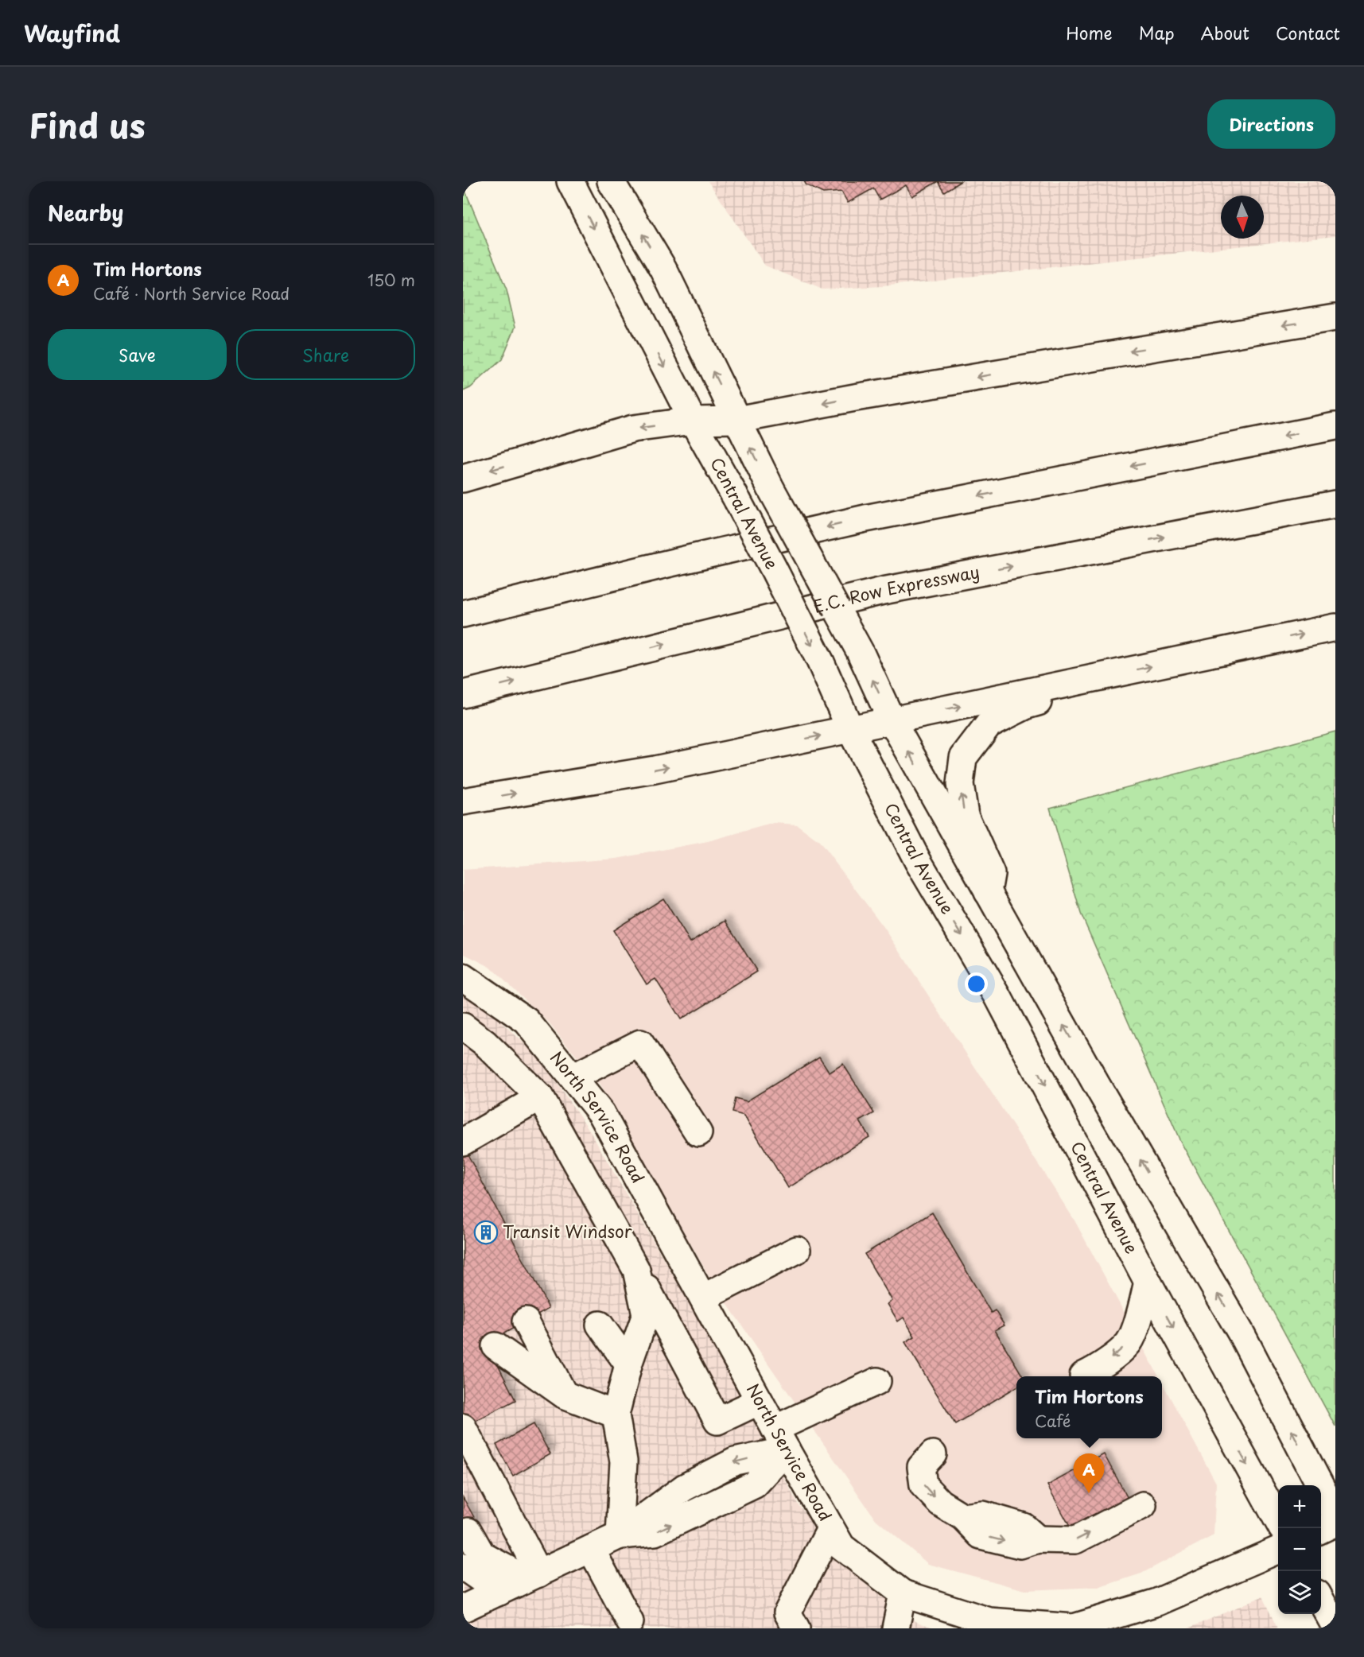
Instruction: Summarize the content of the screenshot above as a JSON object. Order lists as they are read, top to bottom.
{
  "streets": {
    "main road": ["Central Avenue", "E.C. Row Expressway", "North Service Road"]
  },
  "places": {
    "building": ["Transit Windsor"]
  },
  "north": "bottom",
  "page": {
    "header": "Wayfind",
    "nav": [
      "Home",
      "Map",
      "About",
      "Contact"
    ],
    "title": "Find us",
    "buttons": [
      "Directions",
      ["Save", "Share"]
    ],
    "heading": "Nearby",
    "list": [
      {
        "mark": "A",
        "name": "Tim Hortons",
        "note": "Café · North Service Road",
        "value": "150 m"
      }
    ],
    "popup": ["Tim Hortons", "Café"],
    "pins": "A",
    "map_buttons": ["+", "−"]
  }
}
